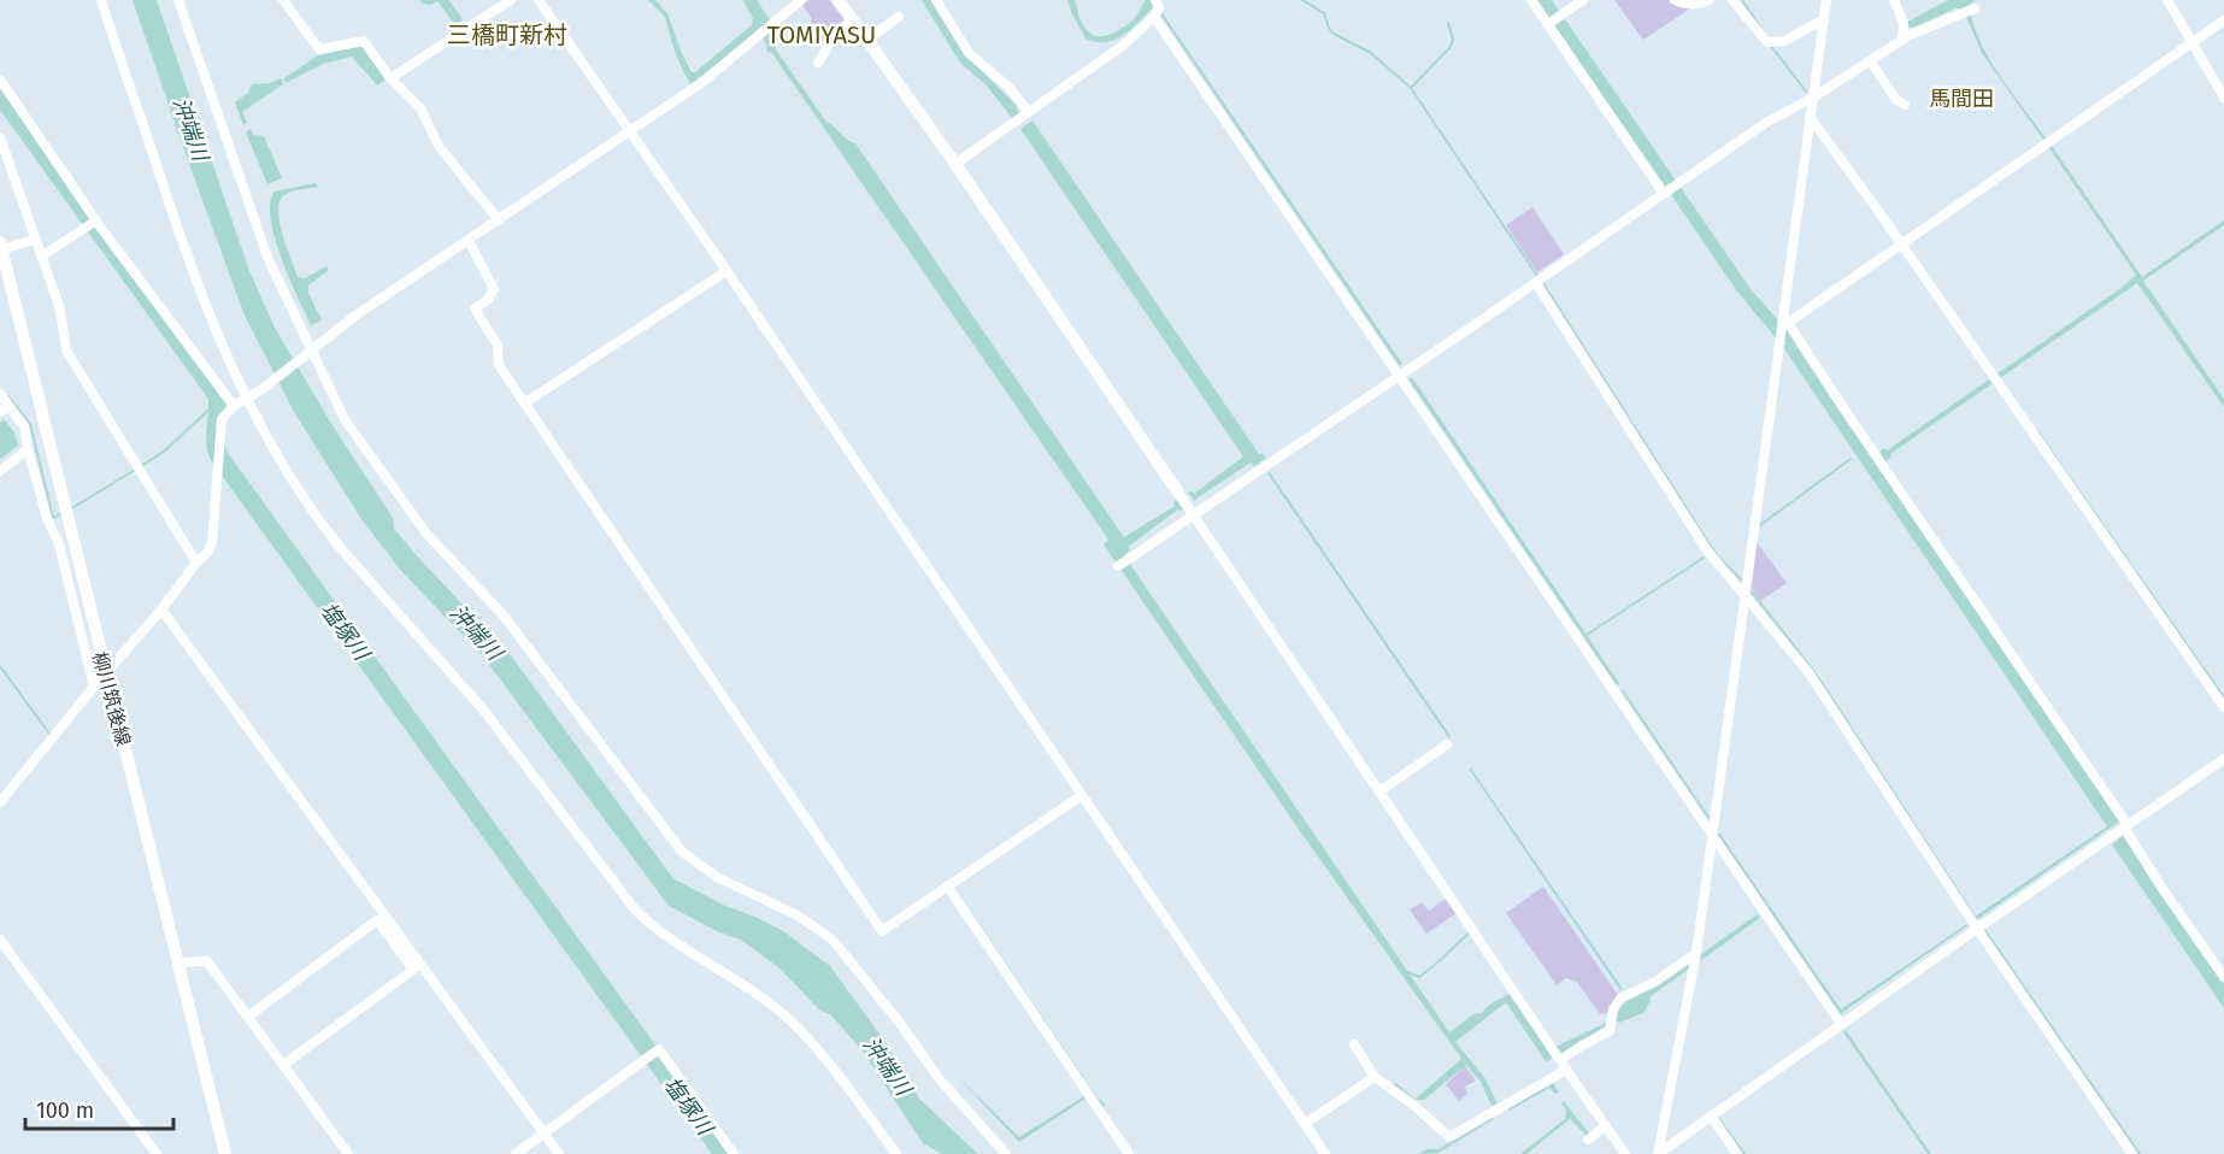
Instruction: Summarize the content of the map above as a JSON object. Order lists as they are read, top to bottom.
{
  "streets": {
    "main road": ["柳川筑後線"]
  },
  "districts": ["三橋町新村", "TOMIYASU", "馬間田"],
  "water": ["沖端川", "塩塚川"],
  "scale_bar": "100 m"
}
